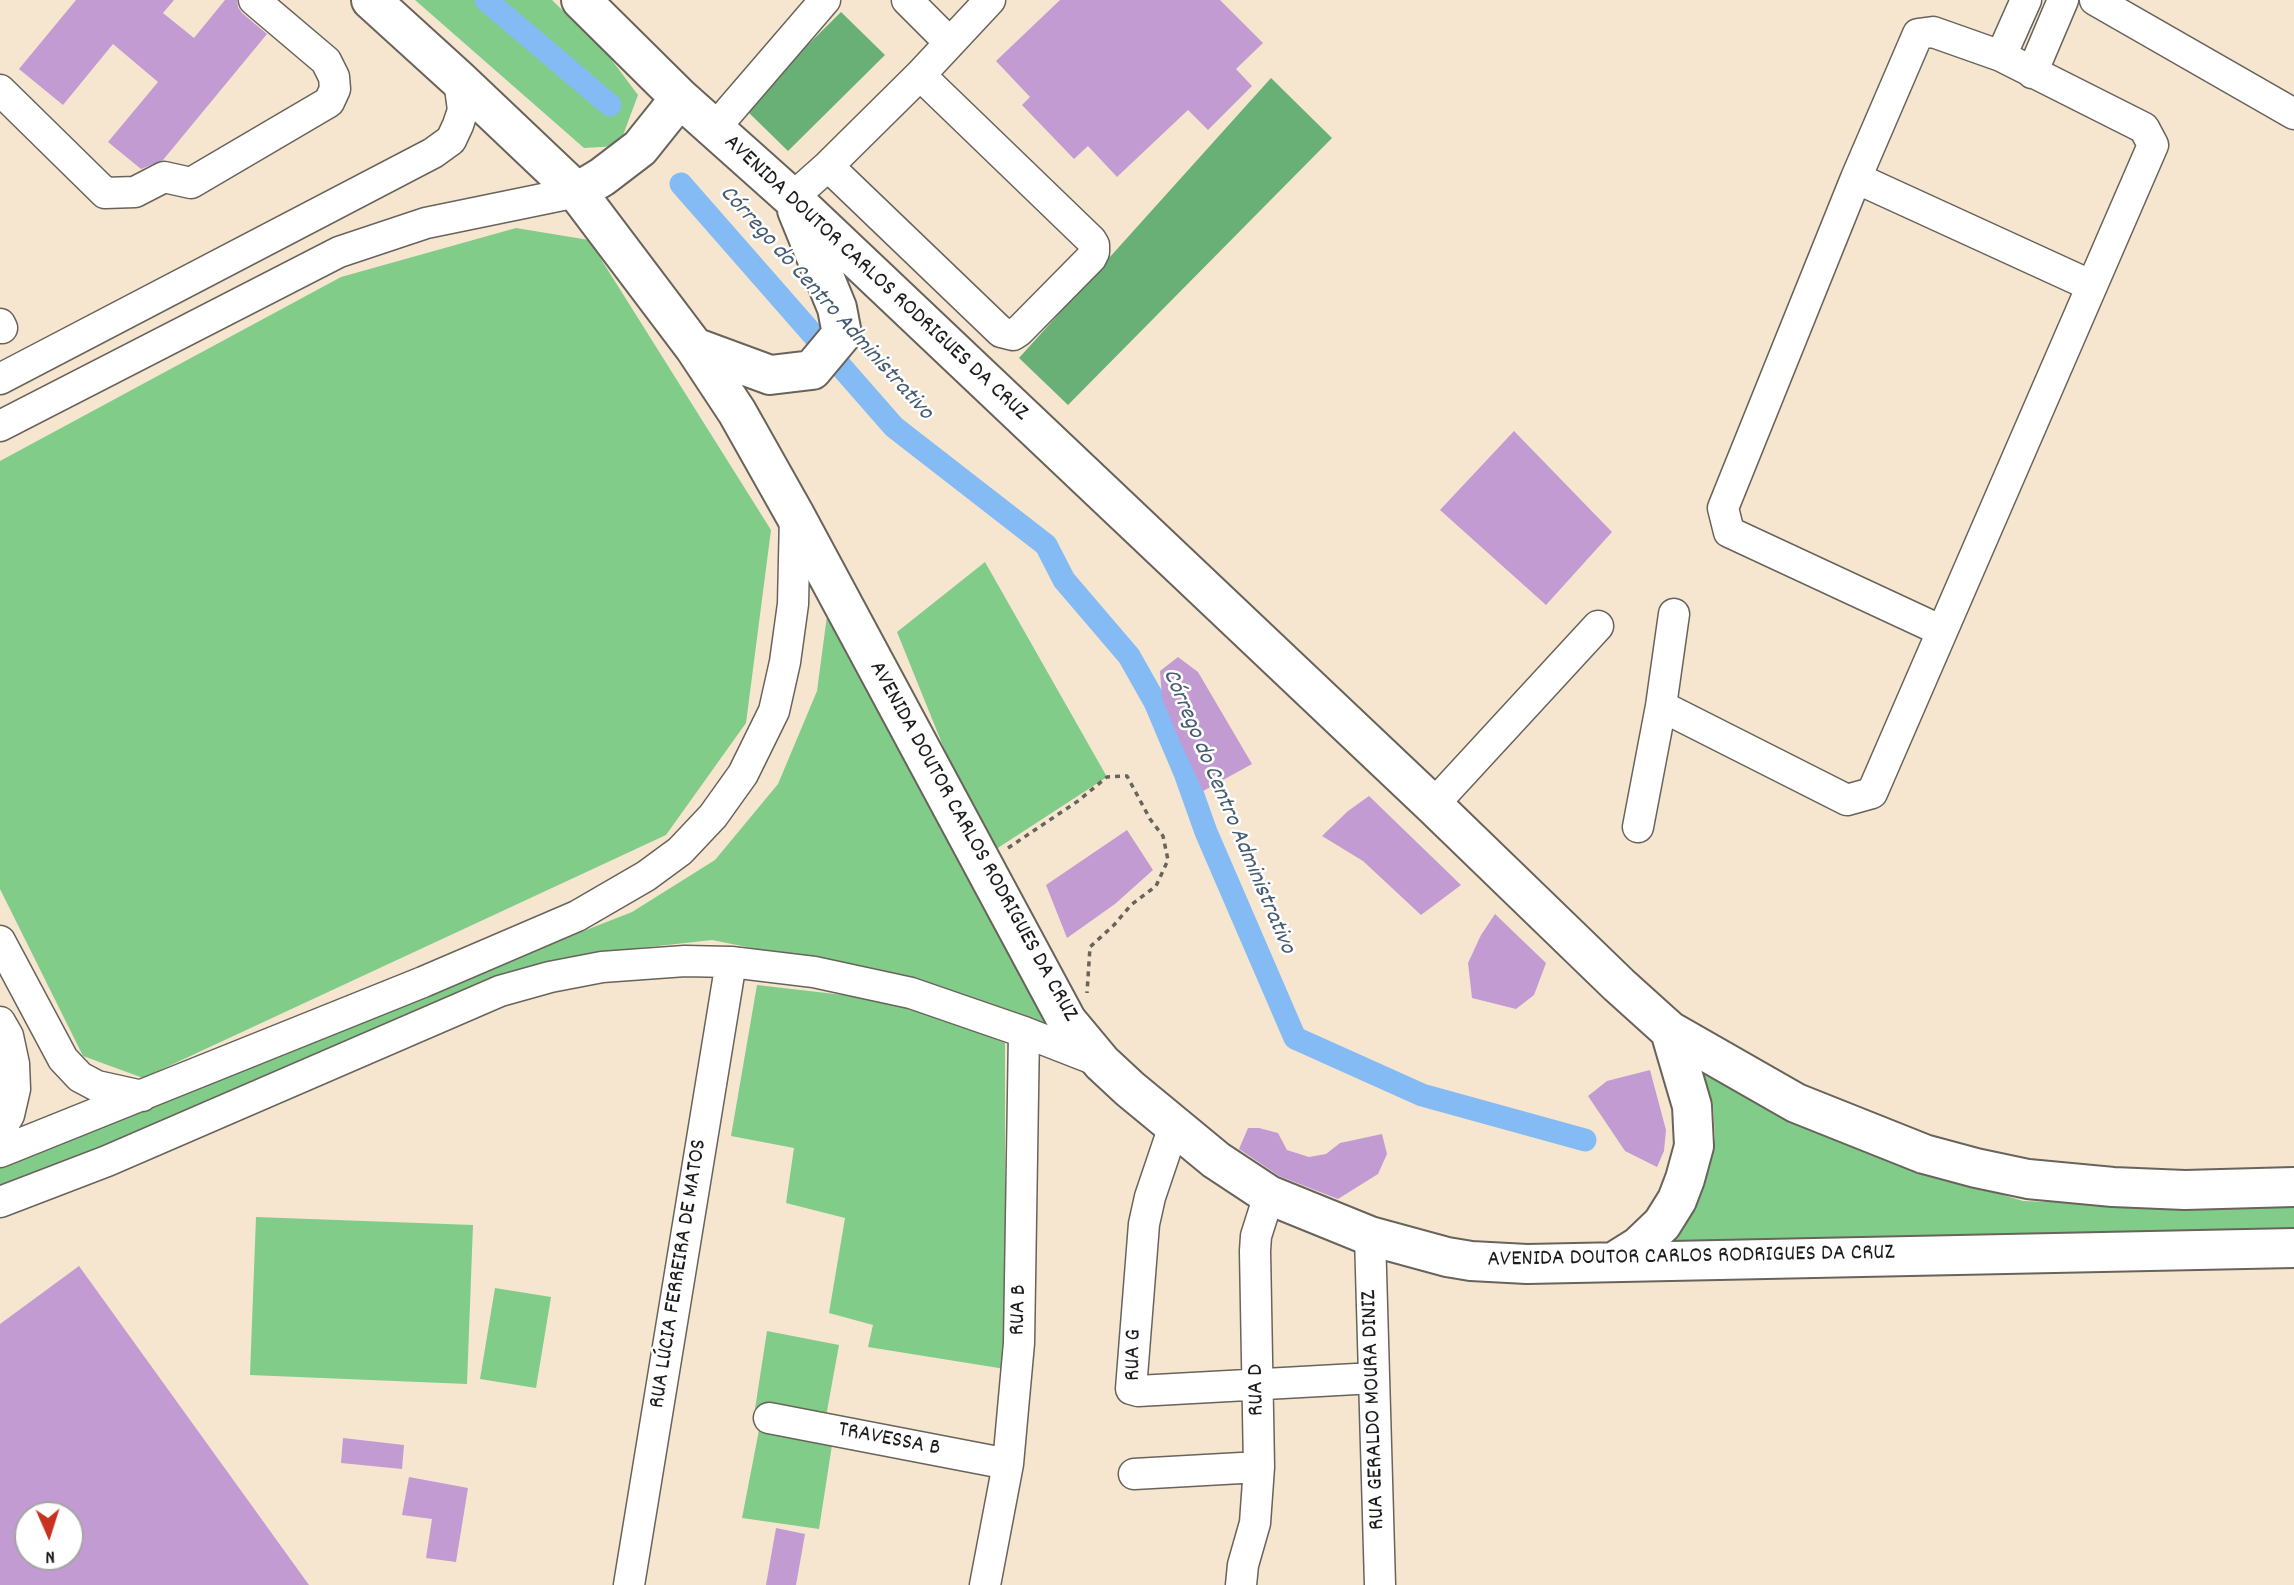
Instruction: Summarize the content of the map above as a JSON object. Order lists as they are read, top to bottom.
{
  "streets": {
    "main road": ["AVENIDA DOUTOR CARLOS RODRIGUES DA CRUZ"],
    "street": [
      "RUA LÚCIA FERREIRA DE MATOS",
      "RUA B",
      "RUA G",
      "RUA D",
      "RUA GERALDO MOURA DINIZ",
      "TRAVESSA B"
    ]
  },
  "crossings": [
    ["AVENIDA DOUTOR CARLOS RODRIGUES DA CRUZ", "RUA G"],
    ["AVENIDA DOUTOR CARLOS RODRIGUES DA CRUZ", "RUA D"],
    ["AVENIDA DOUTOR CARLOS RODRIGUES DA CRUZ", "RUA GERALDO MOURA DINIZ"],
    ["RUA B", "TRAVESSA B"],
    ["RUA G", "RUA D"],
    ["RUA G", "RUA GERALDO MOURA DINIZ"]
  ],
  "water": ["Córrego do Centro Administrativo"],
  "north": "bottom"
}
